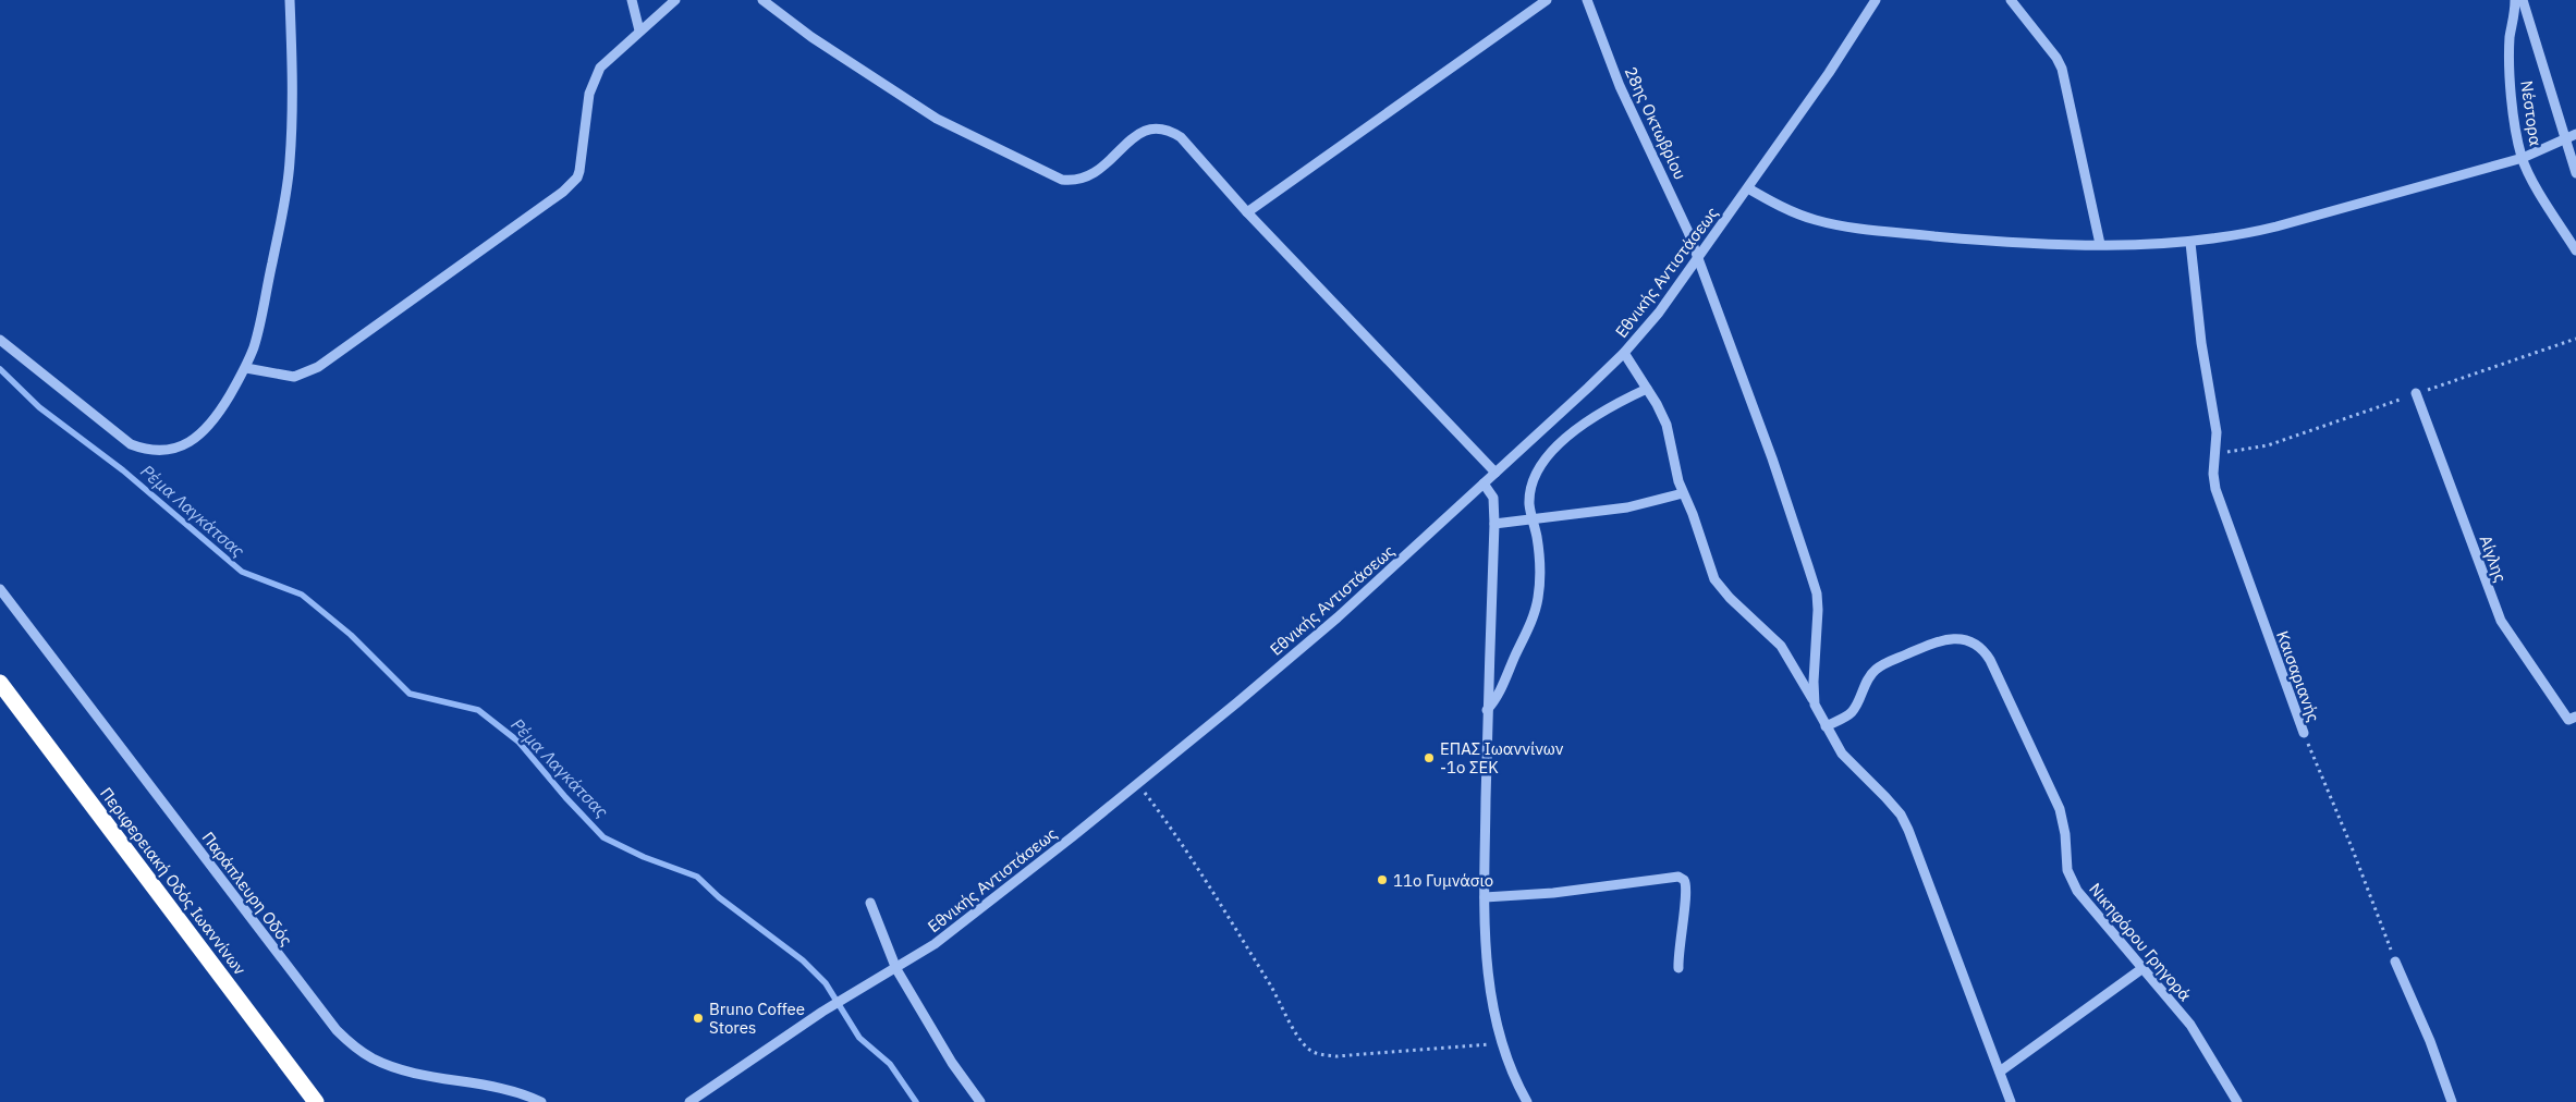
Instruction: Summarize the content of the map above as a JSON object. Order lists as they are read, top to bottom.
{
  "streets": {
    "highway": ["Περιφερειακή Οδός Ιωαννίνων"],
    "street": [
      "Νέστορα",
      "28ης Οκτωβρίου",
      "Εθνικής Αντιστάσεως",
      "Αίγλης",
      "Καισαριανής",
      "Παράπλευρη Οδός",
      "Νικηφόρου Γρηγορά"
    ]
  },
  "crossings": [
    ["28ης Οκτωβρίου", "Εθνικής Αντιστάσεως"]
  ],
  "water": ["Ρέμα Λαγκάτσας"],
  "places": ["ΕΠΑΣ Ιωαννίνων -1ο ΣΕΚ", "11o Γυμνάσιο", "Bruno Coffee Stores"]
}
